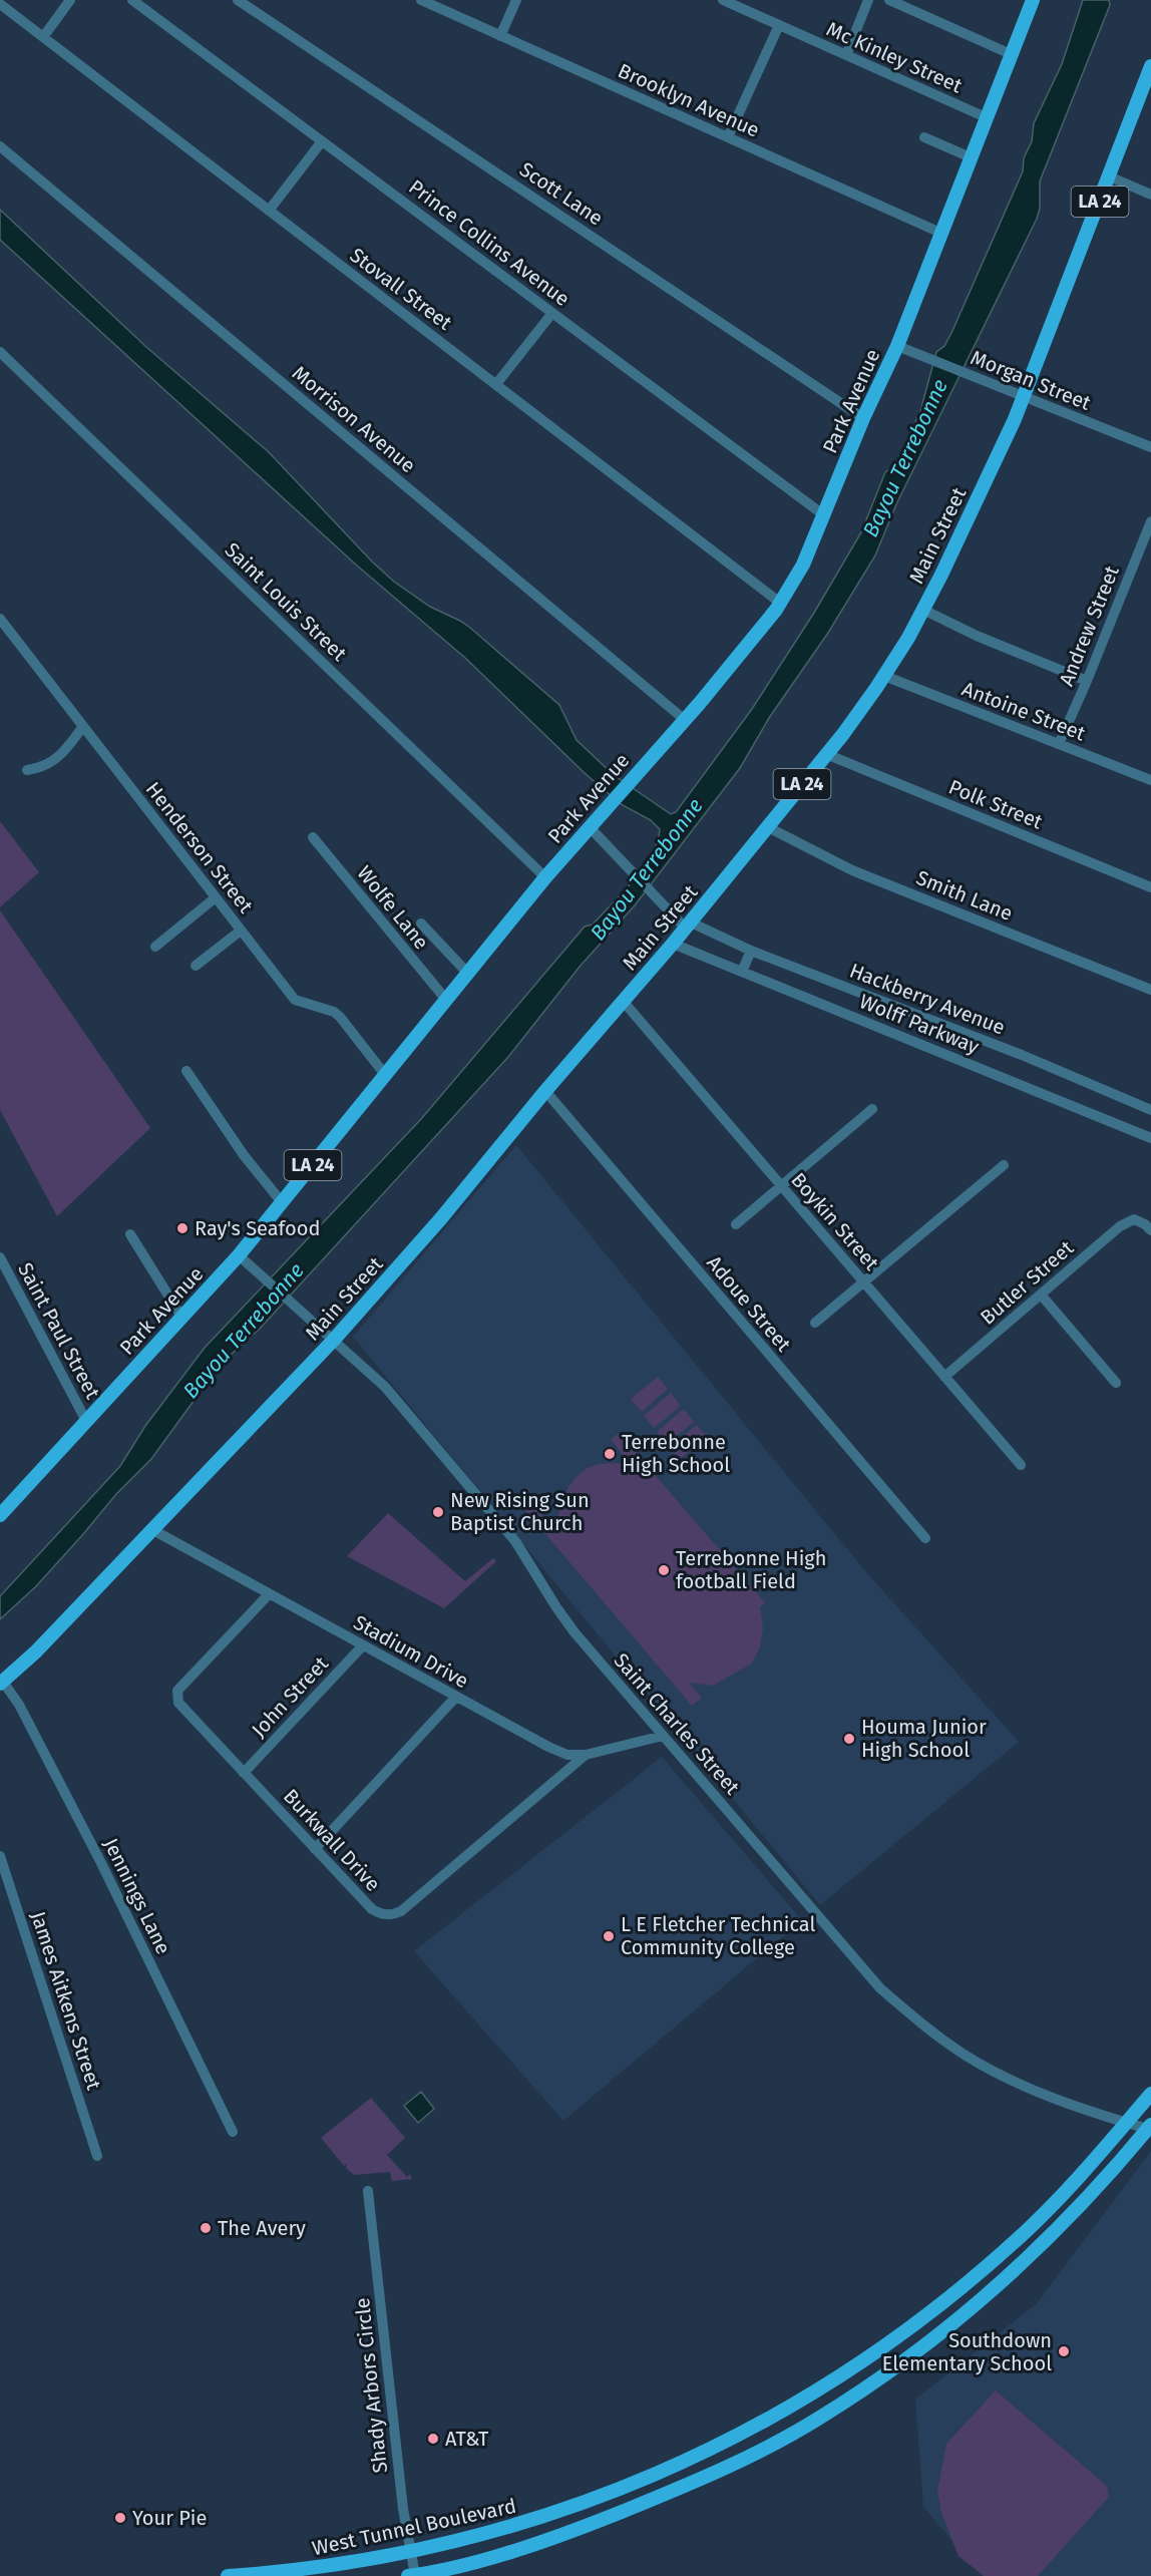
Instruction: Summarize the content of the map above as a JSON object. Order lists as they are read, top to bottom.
{
  "streets": {
    "main road": [
      "LA 24",
      "Park Avenue",
      "Main Street",
      "West Tunnel Boulevard"
    ],
    "street": [
      "Mc Kinley Street",
      "Brooklyn Avenue",
      "Scott Lane",
      "Prince Collins Avenue",
      "Stovall Street",
      "Morgan Street",
      "Morrison Avenue",
      "Saint Louis Street",
      "Andrew Street",
      "Antoine Street",
      "Polk Street",
      "Henderson Street",
      "Smith Lane",
      "Wolfe Lane",
      "Hackberry Avenue",
      "Wolff Parkway",
      "Boykin Street",
      "Butler Street",
      "Adoue Street",
      "Saint Paul Street",
      "Stadium Drive",
      "John Street",
      "Saint Charles Street",
      "Burkwall Drive",
      "Jennings Lane",
      "James Aitkens Street",
      "Shady Arbors Circle"
    ]
  },
  "crossings": [
    ["Mc Kinley Street", "Park Avenue"],
    ["Brooklyn Avenue", "Park Avenue"],
    ["Scott Lane", "Park Avenue"],
    ["Prince Collins Avenue", "Park Avenue"],
    ["Stovall Street", "Park Avenue"],
    ["Morgan Street", "Park Avenue"],
    ["Morgan Street", "Main Street"],
    ["Park Avenue", "Morrison Avenue"],
    ["Park Avenue", "Saint Louis Street"],
    ["Park Avenue", "Henderson Street"],
    ["Park Avenue", "Wolfe Lane"],
    ["Park Avenue", "Hackberry Avenue"],
    ["Park Avenue", "Saint Paul Street"],
    ["Park Avenue", "Saint Charles Street"],
    ["Main Street", "Antoine Street"],
    ["Main Street", "Polk Street"],
    ["Main Street", "Smith Lane"],
    ["Main Street", "Hackberry Avenue"],
    ["Main Street", "Wolff Parkway"],
    ["Main Street", "Boykin Street"],
    ["Main Street", "Adoue Street"],
    ["Main Street", "Stadium Drive"],
    ["Main Street", "Saint Charles Street"],
    ["Main Street", "Jennings Lane"],
    ["Andrew Street", "Antoine Street"],
    ["Boykin Street", "Butler Street"],
    ["Stadium Drive", "John Street"],
    ["Stadium Drive", "Saint Charles Street"],
    ["Stadium Drive", "Burkwall Drive"],
    ["John Street", "Burkwall Drive"],
    ["Saint Charles Street", "West Tunnel Boulevard"],
    ["Shady Arbors Circle", "West Tunnel Boulevard"]
  ],
  "water": ["Bayou Terrebonne"],
  "places": [
    "Ray's Seafood",
    "Terrebonne High School",
    "New Rising Sun Baptist Church",
    "Terrebonne High football Field",
    "Houma Junior High School",
    "L E Fletcher Technical Community College",
    "The Avery",
    "Southdown Elementary School",
    "AT&T",
    "Your Pie"
  ]
}
